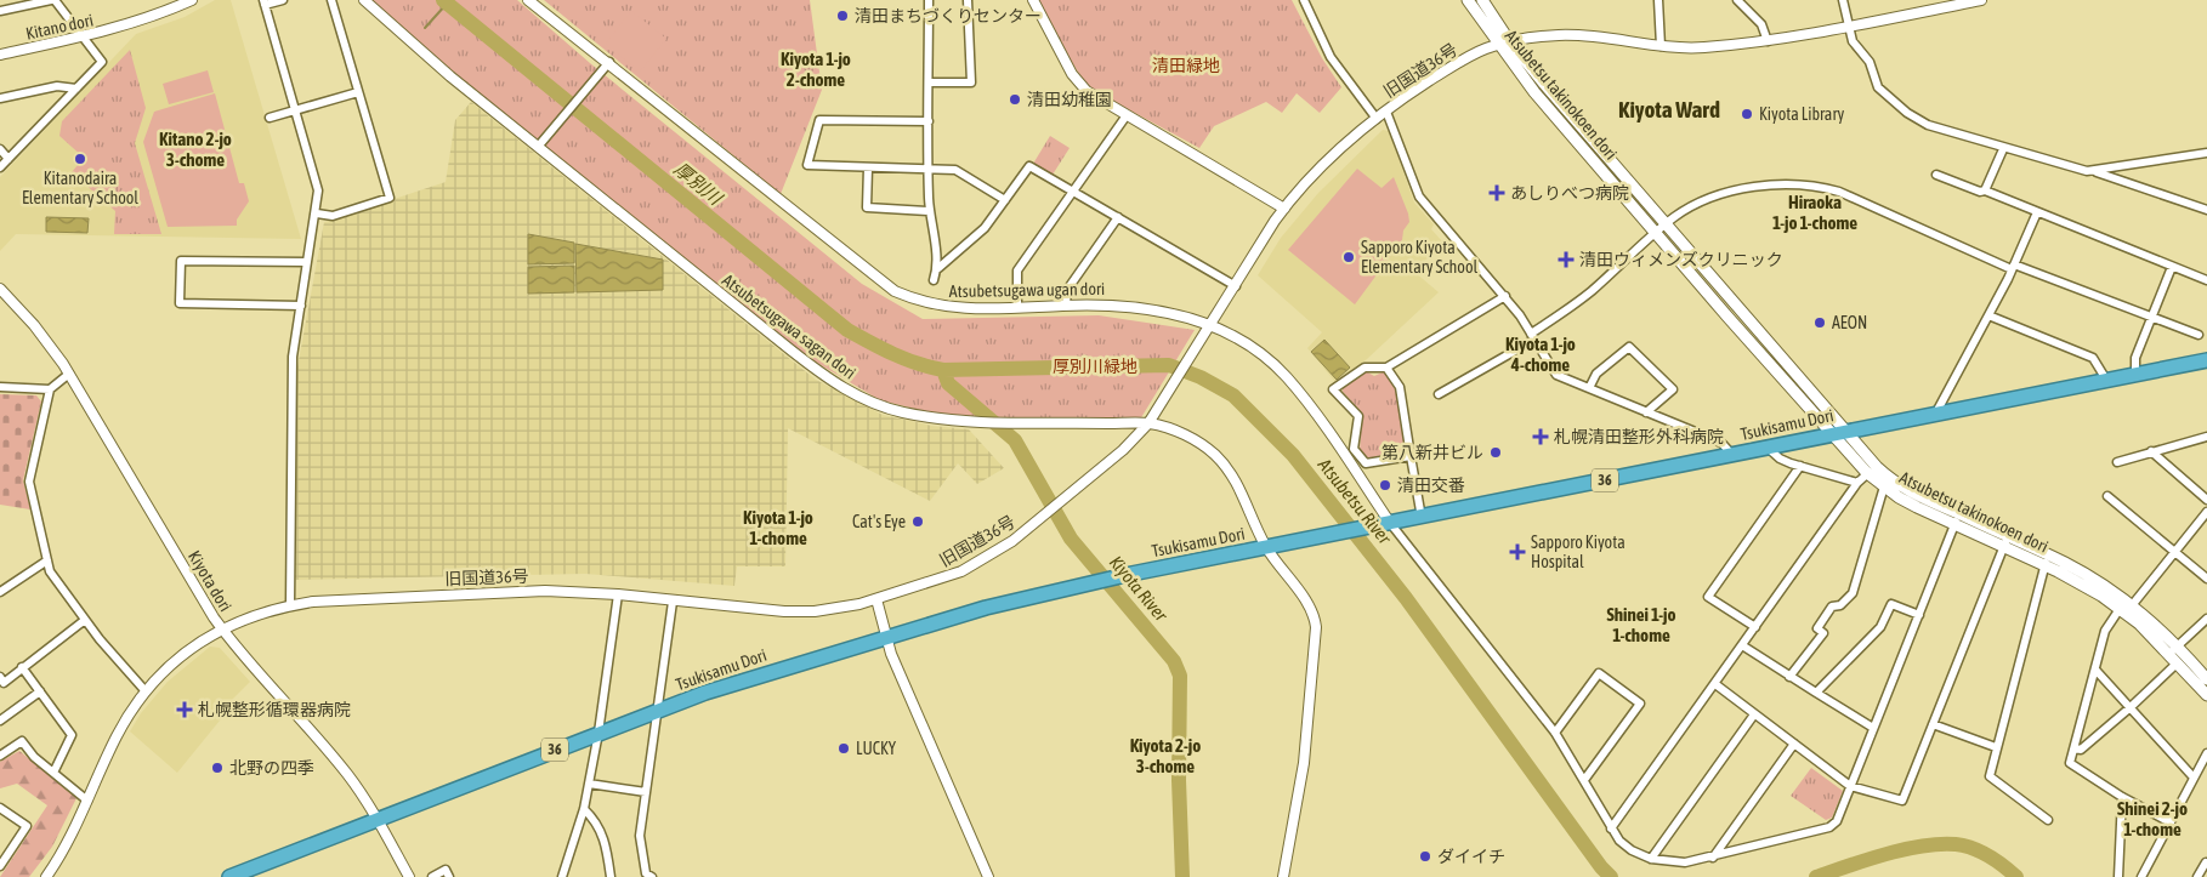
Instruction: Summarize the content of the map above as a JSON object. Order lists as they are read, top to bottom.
{
  "streets": {
    "highway": ["Tsukisamu Dori", "36"],
    "main road": ["Atsubetsu takinokoen dori"],
    "street": [
      "Kitano dori",
      "旧国道36号",
      "Atsubetsugawa ugan dori",
      "Atsubetsugawa sagan dori",
      "Kiyota dori"
    ]
  },
  "crossings": [
    ["旧国道36号", "Atsubetsu takinokoen dori"],
    ["旧国道36号", "Atsubetsugawa ugan dori"],
    ["旧国道36号", "Atsubetsugawa sagan dori"],
    ["旧国道36号", "Kiyota dori"],
    ["Atsubetsu takinokoen dori", "Tsukisamu Dori"],
    ["Atsubetsugawa ugan dori", "Tsukisamu Dori"],
    ["Atsubetsugawa sagan dori", "Tsukisamu Dori"],
    ["Tsukisamu Dori", "Kiyota dori"]
  ],
  "districts": [
    "Kiyota 1-jo 2-chome",
    "Kiyota Ward",
    "Kitano 2-jo 3-chome",
    "Hiraoka 1-jo 1-chome",
    "Kiyota 1-jo 4-chome",
    "Kiyota 1-jo 1-chome",
    "Shinei 1-jo 1-chome",
    "Kiyota 2-jo 3-chome",
    "Shinei 2-jo 1-chome"
  ],
  "water": ["厚別川", "Atsubetsu River", "Kiyota River"],
  "parks": ["清田緑地", "厚別川緑地"],
  "places": {
    "other": [
      "清田まちづくりセンター",
      "清田幼稚園",
      "Kiyota Library",
      "Kitanodaira Elementary School",
      "Sapporo Kiyota Elementary School",
      "AEON",
      "第八新井ビル",
      "清田交番",
      "Cat's Eye",
      "LUCKY",
      "北野の四季",
      "ダイイチ"
    ],
    "health": [
      "あしりべつ病院",
      "清田ウィメンズクリニック",
      "札幌清田整形外科病院",
      "Sapporo Kiyota Hospital",
      "札幌整形循環器病院"
    ]
  }
}
